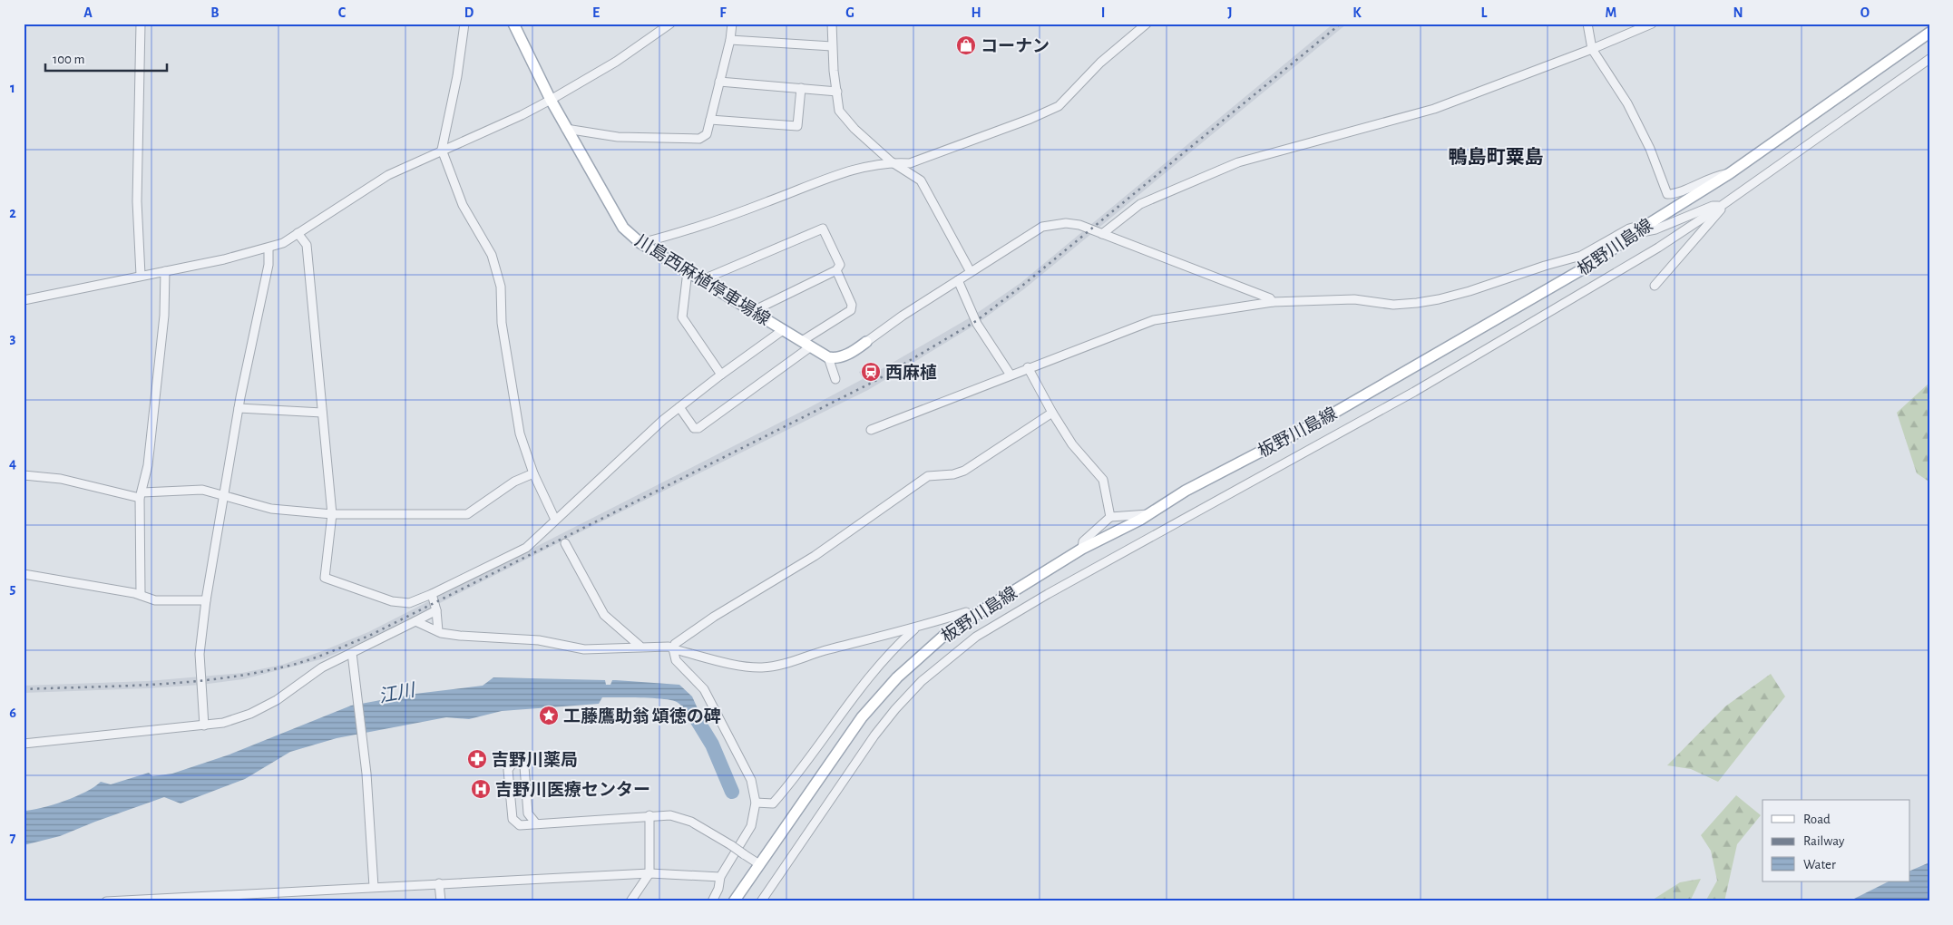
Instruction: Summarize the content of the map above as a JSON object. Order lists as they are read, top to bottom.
{
  "streets": {
    "main road": ["板野川島線", "川島西麻植停車場線"]
  },
  "districts": ["鴨島町粟島"],
  "water": ["江川"],
  "places": {
    "shop": ["コーナン"],
    "station": ["西麻植"],
    "place": ["工藤鷹助翁 頌徳の碑"],
    "pharmacy": ["吉野川薬局"],
    "hospital": ["吉野川医療センター"]
  },
  "legend": ["Road", "Railway", "Water"],
  "scale_bar": "100 m",
  "grid": {
    "columns": [
      "A",
      "B",
      "C",
      "D",
      "E",
      "F",
      "G",
      "H",
      "I",
      "J",
      "K",
      "L",
      "M",
      "N",
      "O"
    ],
    "rows": [
      "1",
      "2",
      "3",
      "4",
      "5",
      "6",
      "7"
    ]
  }
}
